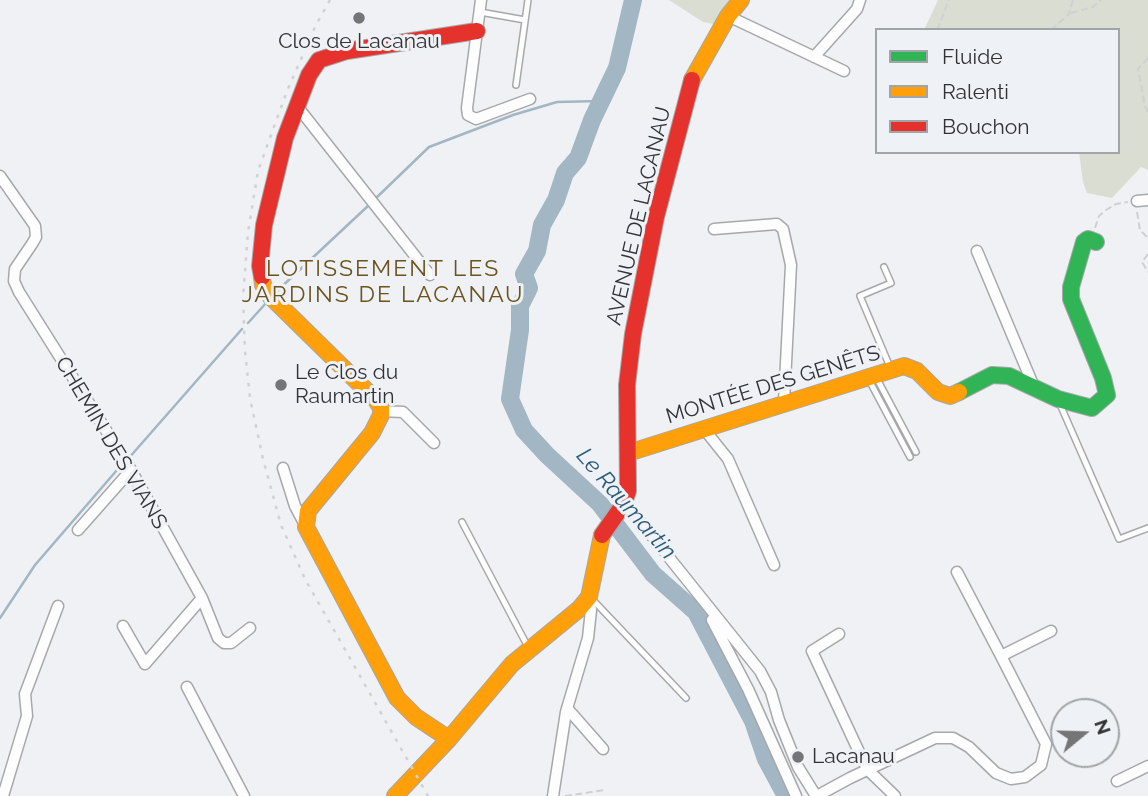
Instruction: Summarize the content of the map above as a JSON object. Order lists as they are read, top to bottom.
{
  "streets": {
    "street": ["AVENUE DE LACANAU", "MONTÉE DES GENÊTS", "CHEMIN DES VIANS"]
  },
  "crossings": [
    ["AVENUE DE LACANAU", "MONTÉE DES GENÊTS"]
  ],
  "districts": ["LOTISSEMENT LES JARDINS DE LACANAU"],
  "water": ["Le Raumartin"],
  "places": ["Clos de Lacanau", "Le Clos du Raumartin", "Lacanau"],
  "legend": ["Fluide", "Ralenti", "Bouchon"],
  "north": "right"
}
